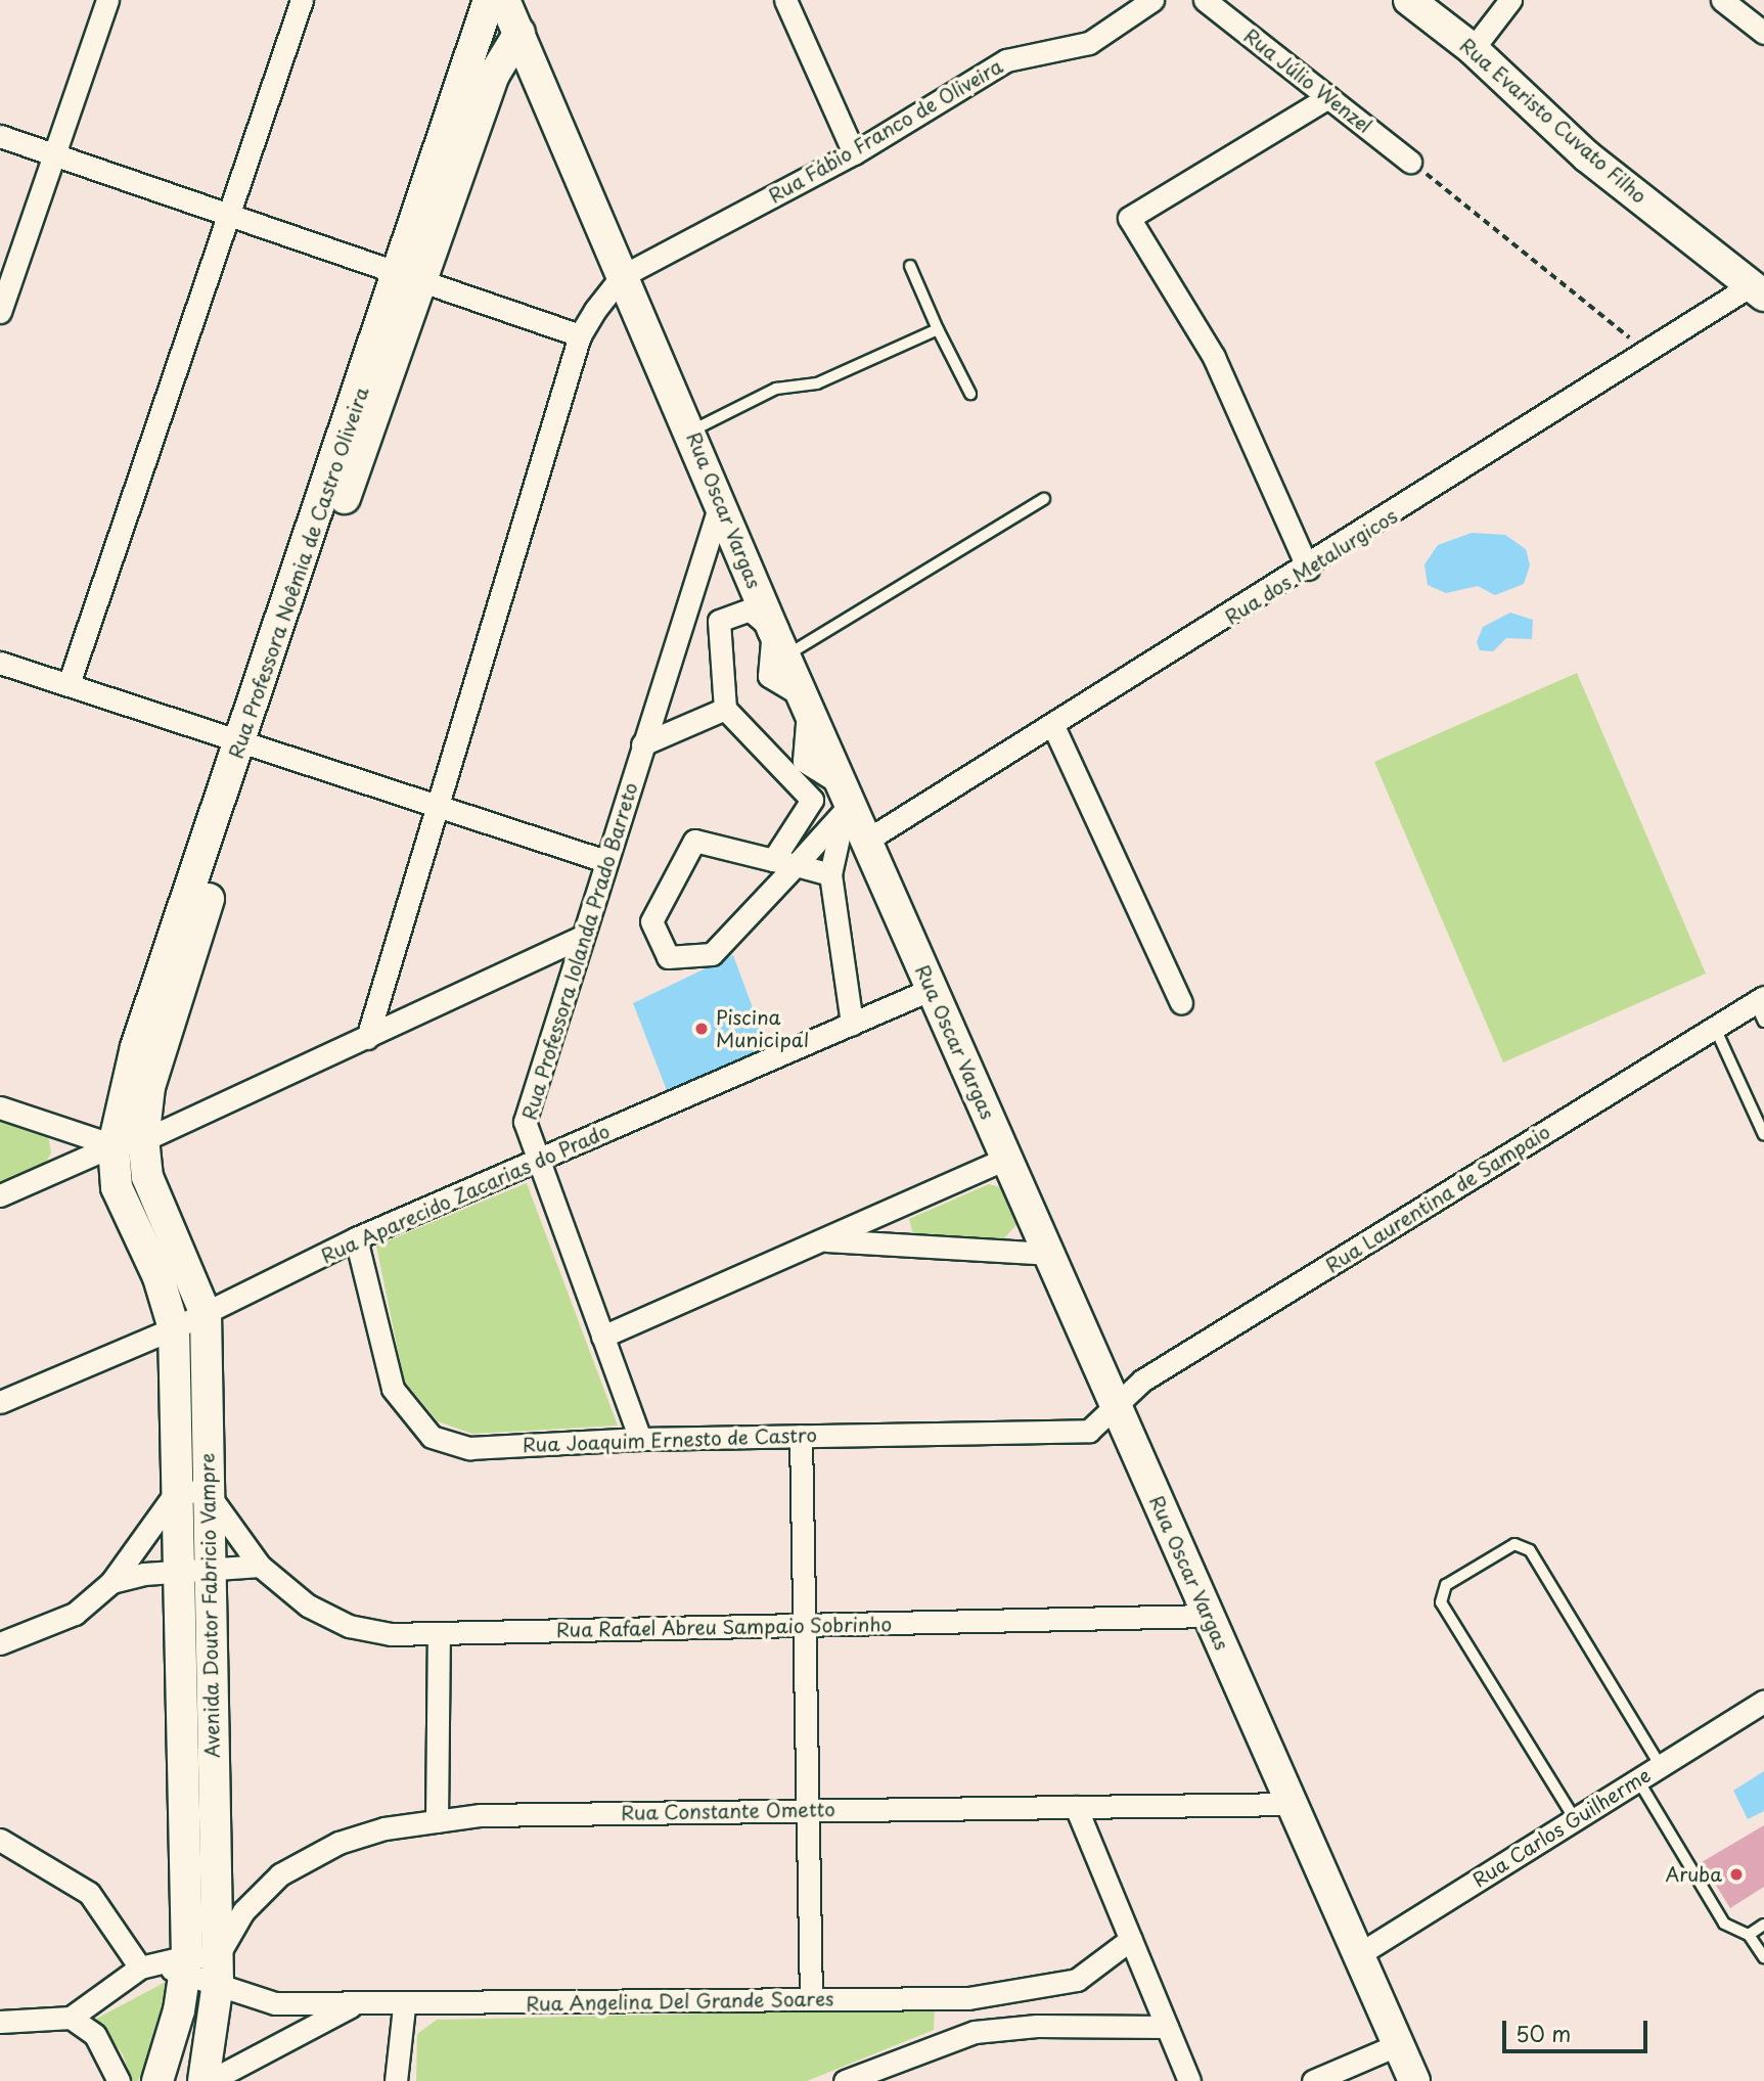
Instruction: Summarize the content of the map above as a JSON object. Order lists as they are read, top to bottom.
{
  "streets": {
    "street": [
      "Rua Júlio Wenzel",
      "Rua Evaristo Cuvato Filho",
      "Rua Fábio Franco de Oliveira",
      "Rua Oscar Vargas",
      "Rua dos Metalurgicos",
      "Rua Professora Noêmia de Castro Oliveira",
      "Rua Professora Iolanda Prado Barreto",
      "Rua Aparecido Zacarias do Prado",
      "Rua Laurentina de Sampaio",
      "Rua Joaquim Ernesto de Castro",
      "Avenida Doutor Fabricio Vampre",
      "Rua Rafael Abreu Sampaio Sobrinho",
      "Rua Constante Ometto",
      "Rua Carlos Guilherme",
      "Rua Angelina Del Grande Soares"
    ]
  },
  "crossings": [
    ["Rua Evaristo Cuvato Filho", "Rua dos Metalurgicos"],
    ["Rua Fábio Franco de Oliveira", "Rua Oscar Vargas"],
    ["Rua Oscar Vargas", "Rua dos Metalurgicos"],
    ["Rua Oscar Vargas", "Rua Professora Noêmia de Castro Oliveira"],
    ["Rua Oscar Vargas", "Rua Professora Iolanda Prado Barreto"],
    ["Rua Oscar Vargas", "Rua Aparecido Zacarias do Prado"],
    ["Rua Oscar Vargas", "Rua Laurentina de Sampaio"],
    ["Rua Oscar Vargas", "Rua Joaquim Ernesto de Castro"],
    ["Rua Oscar Vargas", "Rua Rafael Abreu Sampaio Sobrinho"],
    ["Rua Oscar Vargas", "Rua Constante Ometto"],
    ["Rua Oscar Vargas", "Rua Carlos Guilherme"],
    ["Rua Professora Noêmia de Castro Oliveira", "Avenida Doutor Fabricio Vampre"],
    ["Rua Professora Iolanda Prado Barreto", "Rua Aparecido Zacarias do Prado"],
    ["Rua Professora Iolanda Prado Barreto", "Rua Joaquim Ernesto de Castro"],
    ["Rua Aparecido Zacarias do Prado", "Rua Joaquim Ernesto de Castro"],
    ["Rua Aparecido Zacarias do Prado", "Avenida Doutor Fabricio Vampre"],
    ["Rua Laurentina de Sampaio", "Rua Joaquim Ernesto de Castro"],
    ["Avenida Doutor Fabricio Vampre", "Rua Rafael Abreu Sampaio Sobrinho"],
    ["Avenida Doutor Fabricio Vampre", "Rua Constante Ometto"],
    ["Avenida Doutor Fabricio Vampre", "Rua Angelina Del Grande Soares"],
    ["Rua Constante Ometto", "Rua Angelina Del Grande Soares"]
  ],
  "places": ["Piscina Municipal", "Aruba"],
  "scale_bar": "50 m"
}
